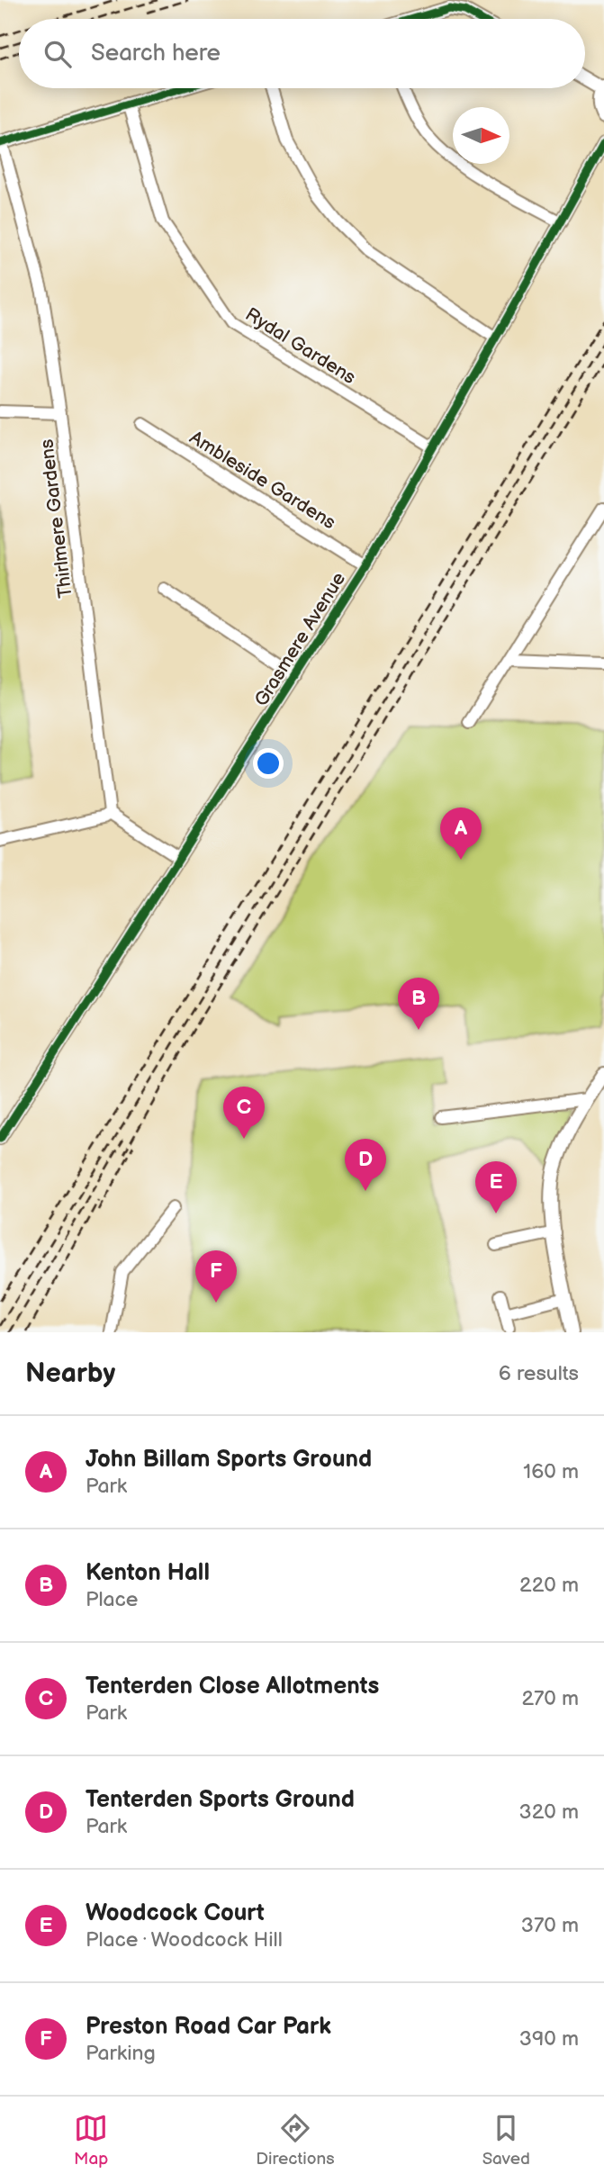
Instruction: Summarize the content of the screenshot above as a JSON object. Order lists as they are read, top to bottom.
{
  "streets": {
    "street": [
      "Rydal Gardens",
      "Ambleside Gardens",
      "Thirlmere Gardens",
      "Grasmere Avenue"
    ]
  },
  "crossings": [
    ["Rydal Gardens", "Grasmere Avenue"],
    ["Ambleside Gardens", "Grasmere Avenue"]
  ],
  "north": "right",
  "page": {
    "search": "Search here",
    "pins": [
      "A",
      "B",
      "C",
      "D",
      "E",
      "F"
    ],
    "heading": ["Nearby", "6 results"],
    "list": [
      {
        "mark": "A",
        "name": "John Billam Sports Ground",
        "note": "Park",
        "value": "160 m"
      },
      {
        "mark": "B",
        "name": "Kenton Hall",
        "note": "Place",
        "value": "220 m"
      },
      {
        "mark": "C",
        "name": "Tenterden Close Allotments",
        "note": "Park",
        "value": "270 m"
      },
      {
        "mark": "D",
        "name": "Tenterden Sports Ground",
        "note": "Park",
        "value": "320 m"
      },
      {
        "mark": "E",
        "name": "Woodcock Court",
        "note": "Place · Woodcock Hill",
        "value": "370 m"
      },
      {
        "mark": "F",
        "name": "Preston Road Car Park",
        "note": "Parking",
        "value": "390 m"
      }
    ],
    "nav": ["Map", "Directions", "Saved"]
  }
}
